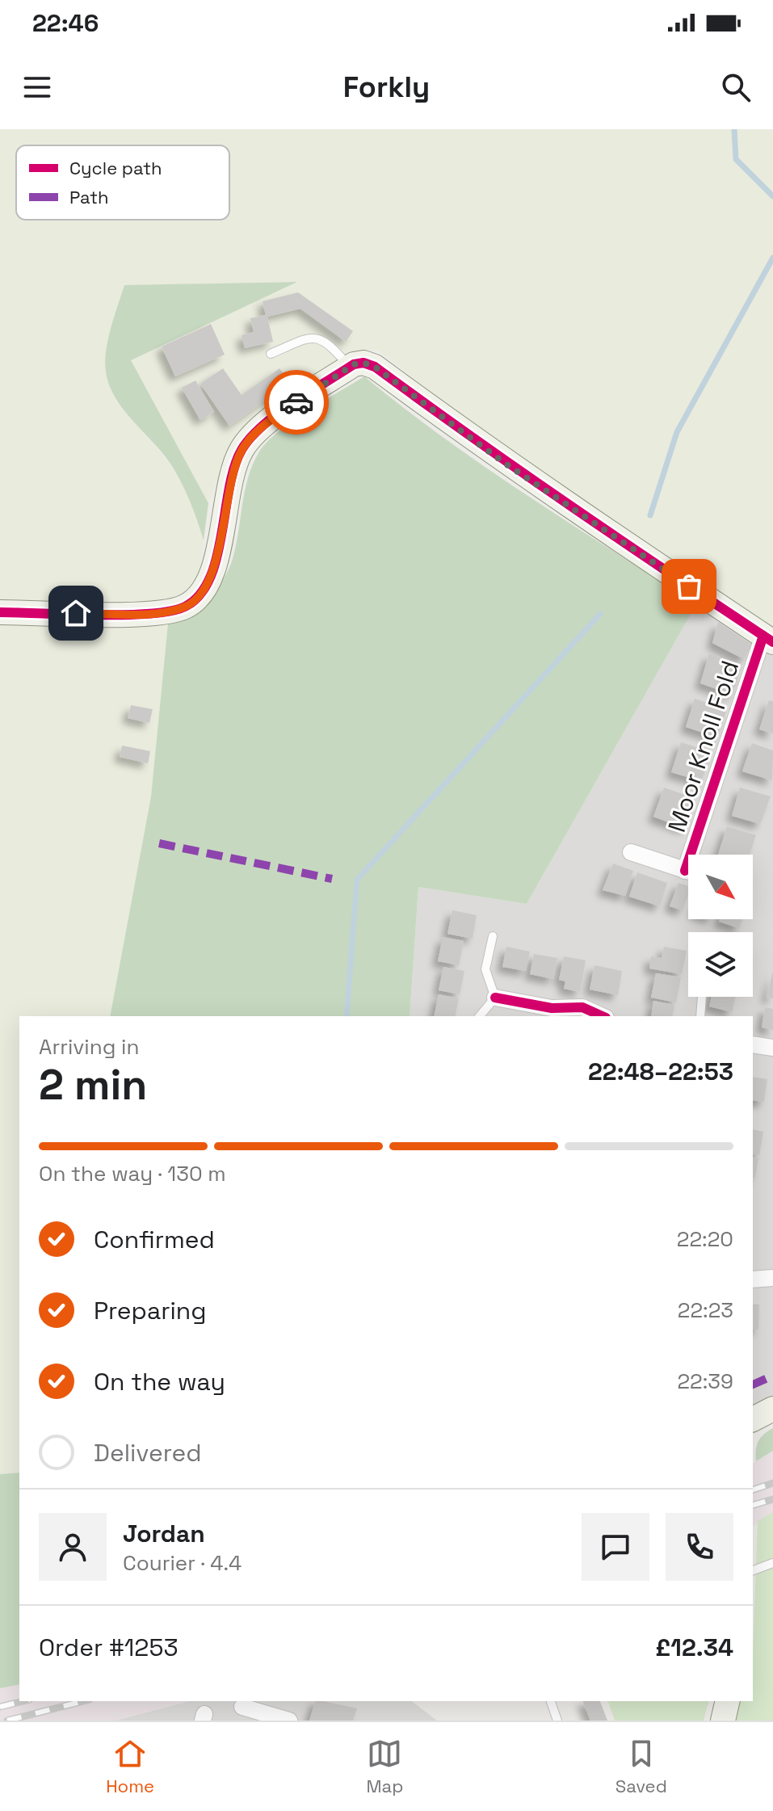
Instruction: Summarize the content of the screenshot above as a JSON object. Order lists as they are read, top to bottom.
{
  "streets": {
    "street": ["Moor Knoll Fold"]
  },
  "legend": ["Cycle path", "Path"],
  "north": "bottom right",
  "page": {
    "status": "22:46",
    "header": "Forkly",
    "heading": ["2 min", "Arriving in", "22:48–22:53"],
    "panel": [
      "Jordan",
      "Courier · 4.4",
      "Order #1253",
      "£12.34"
    ],
    "bar": "On the way · 130 m",
    "list": [
      ["Confirmed", "22:20"],
      ["Preparing", "22:23"],
      ["On the way", "22:39"],
      "Delivered"
    ],
    "tabs": ["Home", "Map", "Saved"]
  }
}
